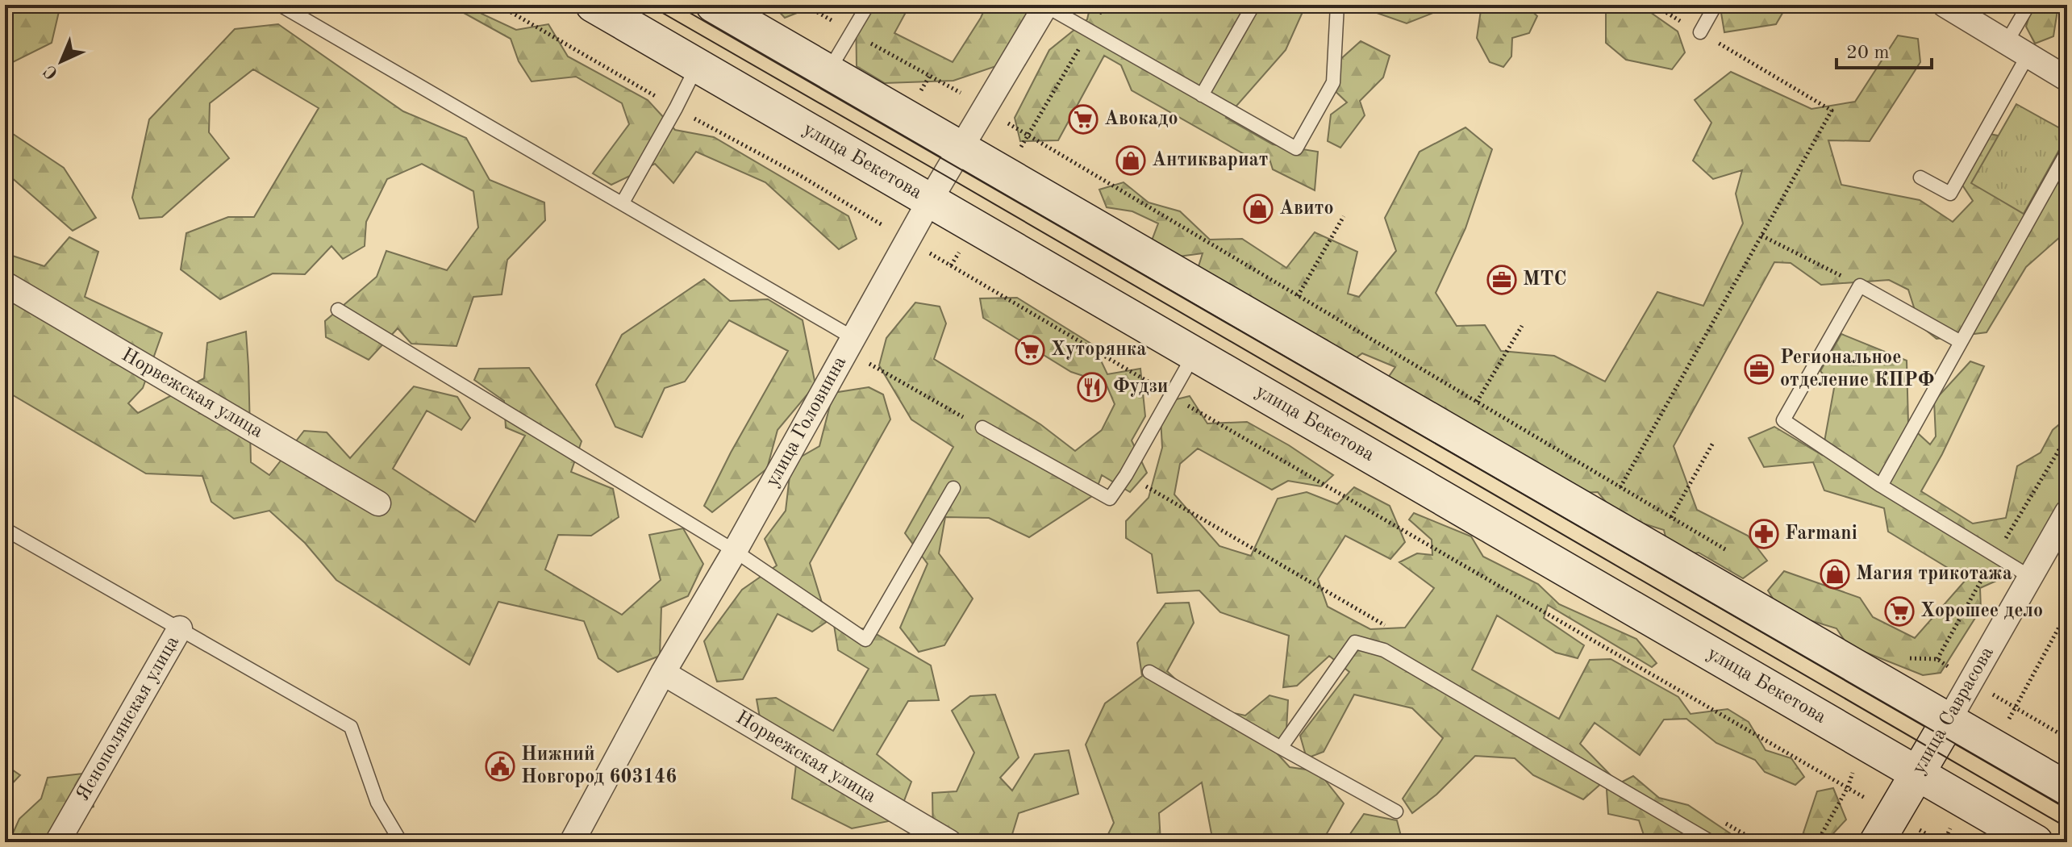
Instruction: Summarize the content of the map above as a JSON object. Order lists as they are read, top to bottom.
{
  "streets": {
    "main road": ["улица Бекетова", "улица Саврасова"],
    "street": ["Норвежская улица", "улица Головнина", "Яснополянская улица"]
  },
  "crossings": [
    ["улица Бекетова", "улица Головнина"],
    ["улица Бекетова", "улица Саврасова"],
    ["Норвежская улица", "улица Головнина"]
  ],
  "places": {
    "supermarket": ["Авокадо", "Хуторянка", "Хорошее дело"],
    "shop": ["Антиквариат", "Авито", "Магия трикотажа"],
    "office": ["МТС", "Региональное отделение КПРФ"],
    "restaurant": ["Фудзи"],
    "pharmacy": ["Farmani"],
    "public building": ["Нижний Новгород 603146"]
  },
  "scale_bar": "20 m",
  "north": "bottom left"
}
